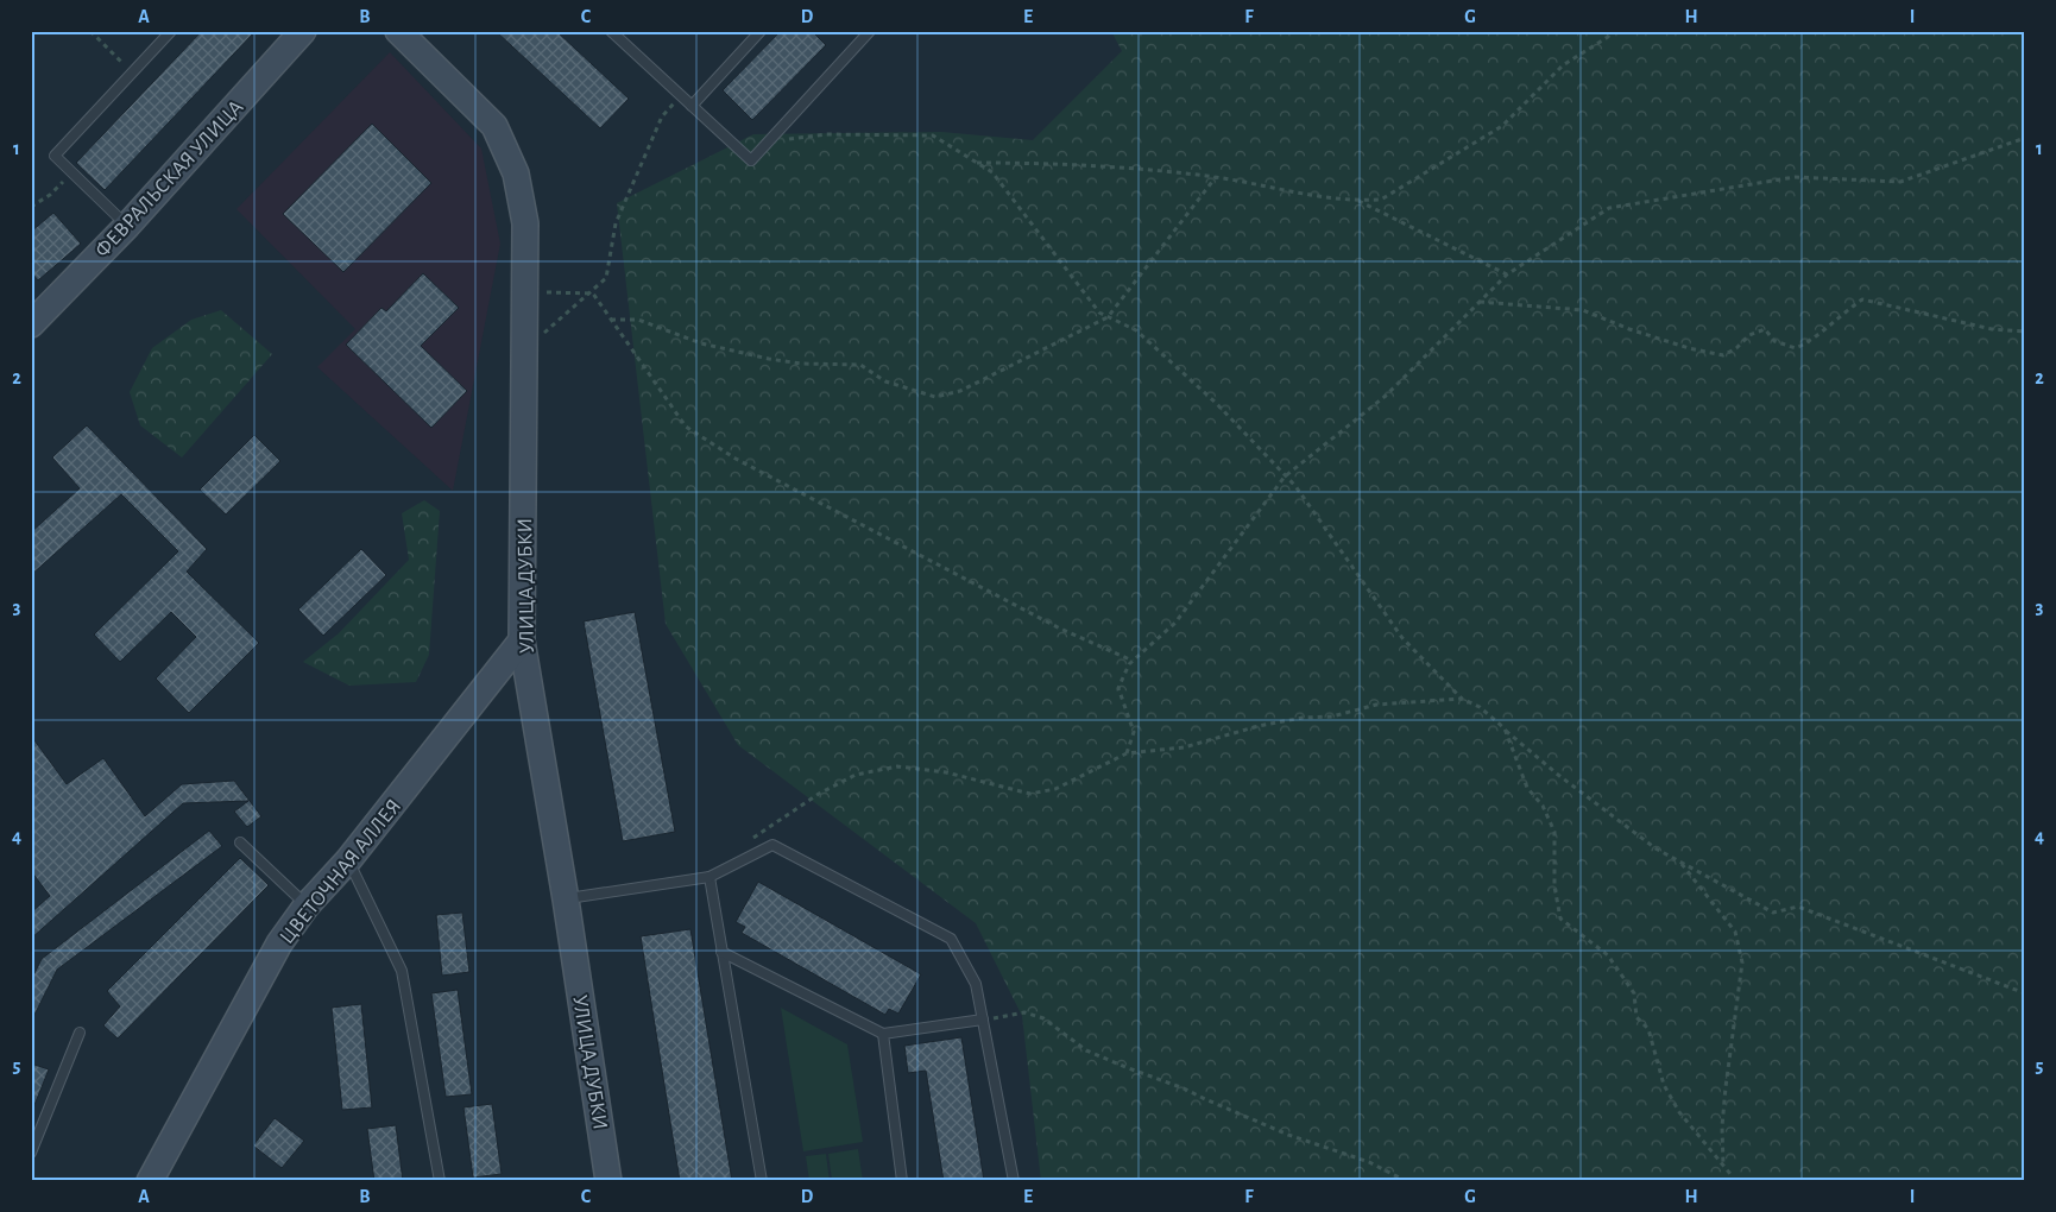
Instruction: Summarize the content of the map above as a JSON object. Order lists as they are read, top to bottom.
{
  "streets": {
    "street": ["ФЕВРАЛЬСКАЯ УЛИЦА", "УЛИЦА ДУБКИ", "ЦВЕТОЧНАЯ АЛЛЕЯ"]
  },
  "crossings": [
    ["УЛИЦА ДУБКИ", "ЦВЕТОЧНАЯ АЛЛЕЯ"]
  ],
  "grid": {
    "columns": [
      "A",
      "B",
      "C",
      "D",
      "E",
      "F",
      "G",
      "H",
      "I"
    ],
    "rows": [
      "1",
      "2",
      "3",
      "4",
      "5"
    ]
  }
}
